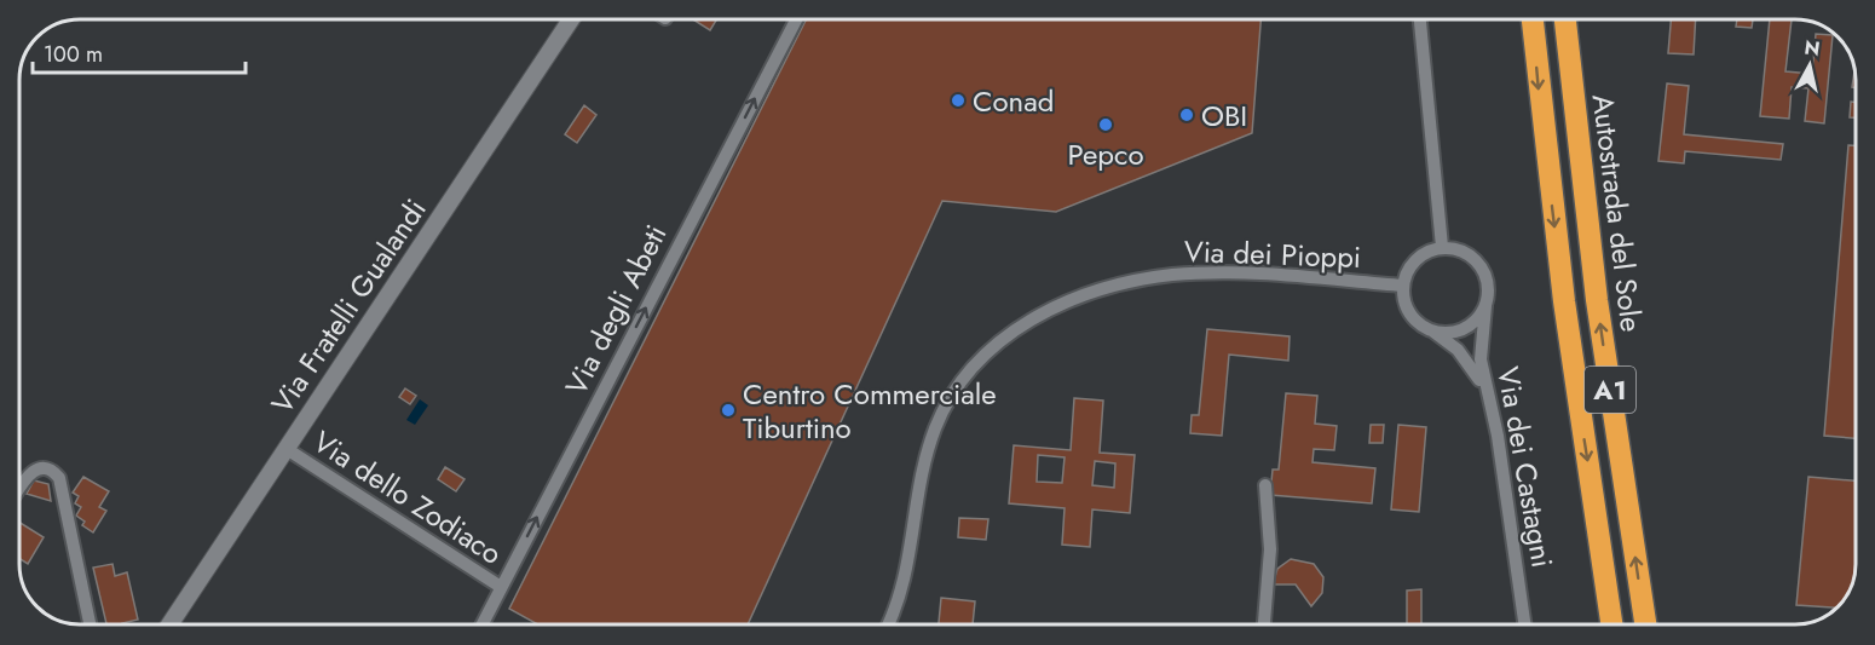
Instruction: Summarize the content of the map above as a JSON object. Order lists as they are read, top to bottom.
{
  "streets": {
    "highway": ["Autostrada del Sole", "A1"],
    "street": [
      "Via dei Pioppi",
      "Via Fratelli Gualandi",
      "Via degli Abeti",
      "Via dei Castagni",
      "Via dello Zodiaco"
    ]
  },
  "crossings": [
    ["Via dei Pioppi", "Via dei Castagni"],
    ["Via Fratelli Gualandi", "Via dello Zodiaco"],
    ["Via degli Abeti", "Via dello Zodiaco"]
  ],
  "one_way": ["Via degli Abeti"],
  "places": [
    "Conad",
    "OBI",
    "Pepco",
    "Centro Commerciale Tiburtino"
  ],
  "scale_bar": "100 m",
  "north": "top"
}
